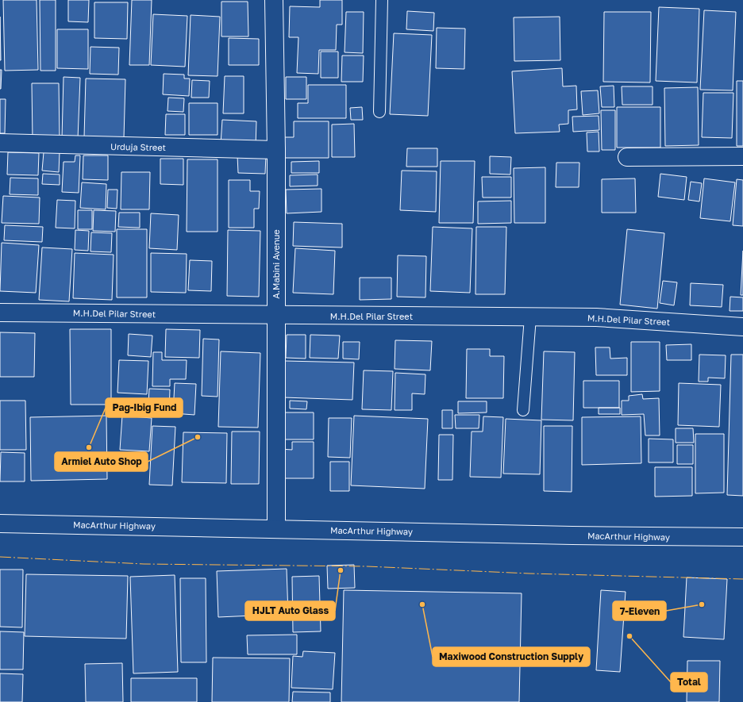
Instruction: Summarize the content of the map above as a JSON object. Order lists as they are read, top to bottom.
{
  "streets": {
    "main road": [
      "Urduja Street",
      "A.Mabini Avenue",
      "M.H.Del Pilar Street",
      "MacArthur Highway"
    ]
  },
  "crossings": [
    ["Urduja Street", "A.Mabini Avenue"],
    ["A.Mabini Avenue", "M.H.Del Pilar Street"],
    ["A.Mabini Avenue", "MacArthur Highway"]
  ],
  "places": [
    "Armiel Auto Shop",
    "Pag-Ibig Fund",
    "HJLT Auto Glass",
    "Maxiwood Construction Supply",
    "7-Eleven",
    "Total"
  ]
}
